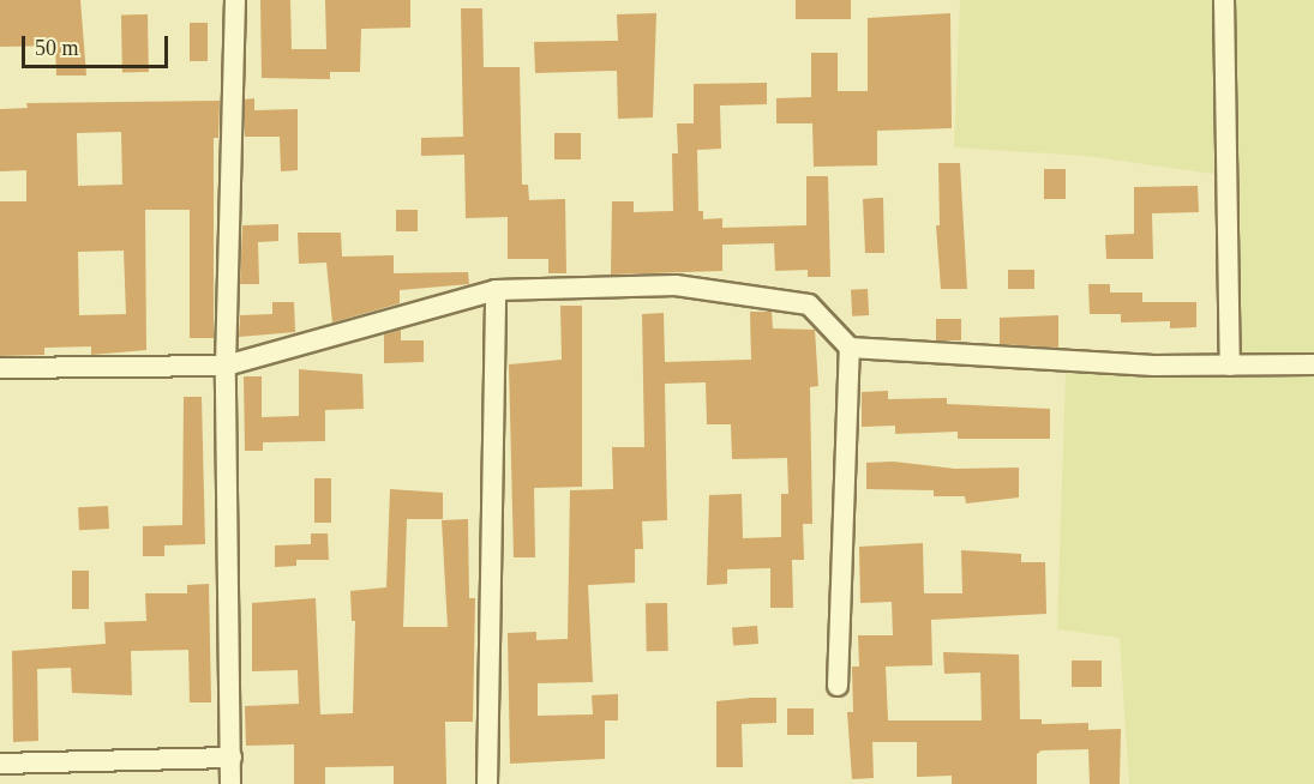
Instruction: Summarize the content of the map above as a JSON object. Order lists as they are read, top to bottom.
{
  "scale_bar": "50 m"
}
